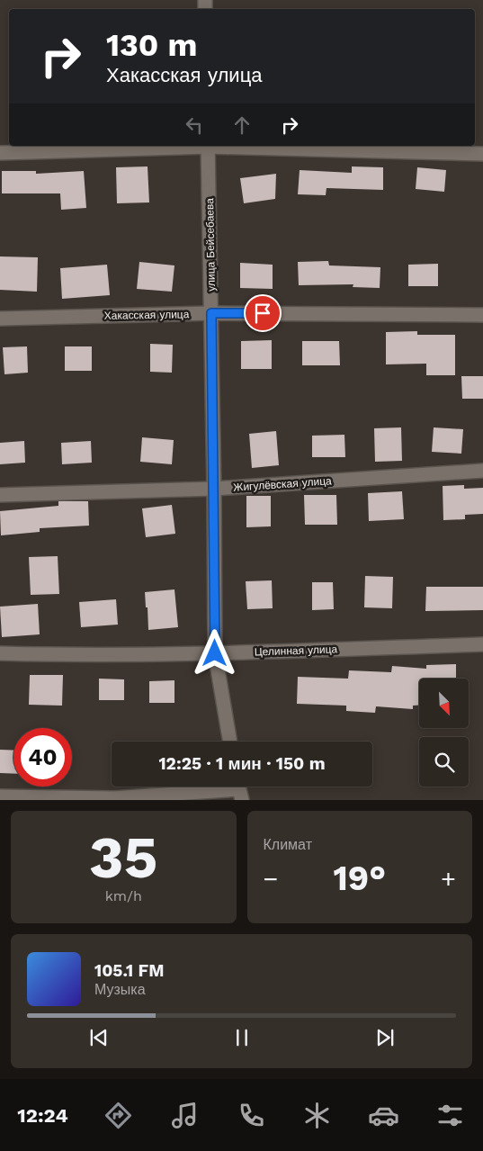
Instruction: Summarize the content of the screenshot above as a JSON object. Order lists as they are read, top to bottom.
{
  "streets": {
    "street": [
      "улица Бейсебаева",
      "Хакасская улица",
      "Жигулёвская улица",
      "Целинная улица"
    ]
  },
  "crossings": [
    ["улица Бейсебаева", "Хакасская улица"],
    ["улица Бейсебаева", "Жигулёвская улица"],
    ["улица Бейсебаева", "Целинная улица"]
  ],
  "north": "bottom right",
  "page": {
    "turn": ["130 m", "Хакасская улица"],
    "limit": "40",
    "trip": "12:25 · 1 мин · 150 m",
    "tile": [
      ["35", "km/h"],
      "Климат"
    ],
    "heat": ["−", "19°", "+"],
    "song": ["105.1 FM", "Музыка"],
    "tabs": "12:24"
  }
}
